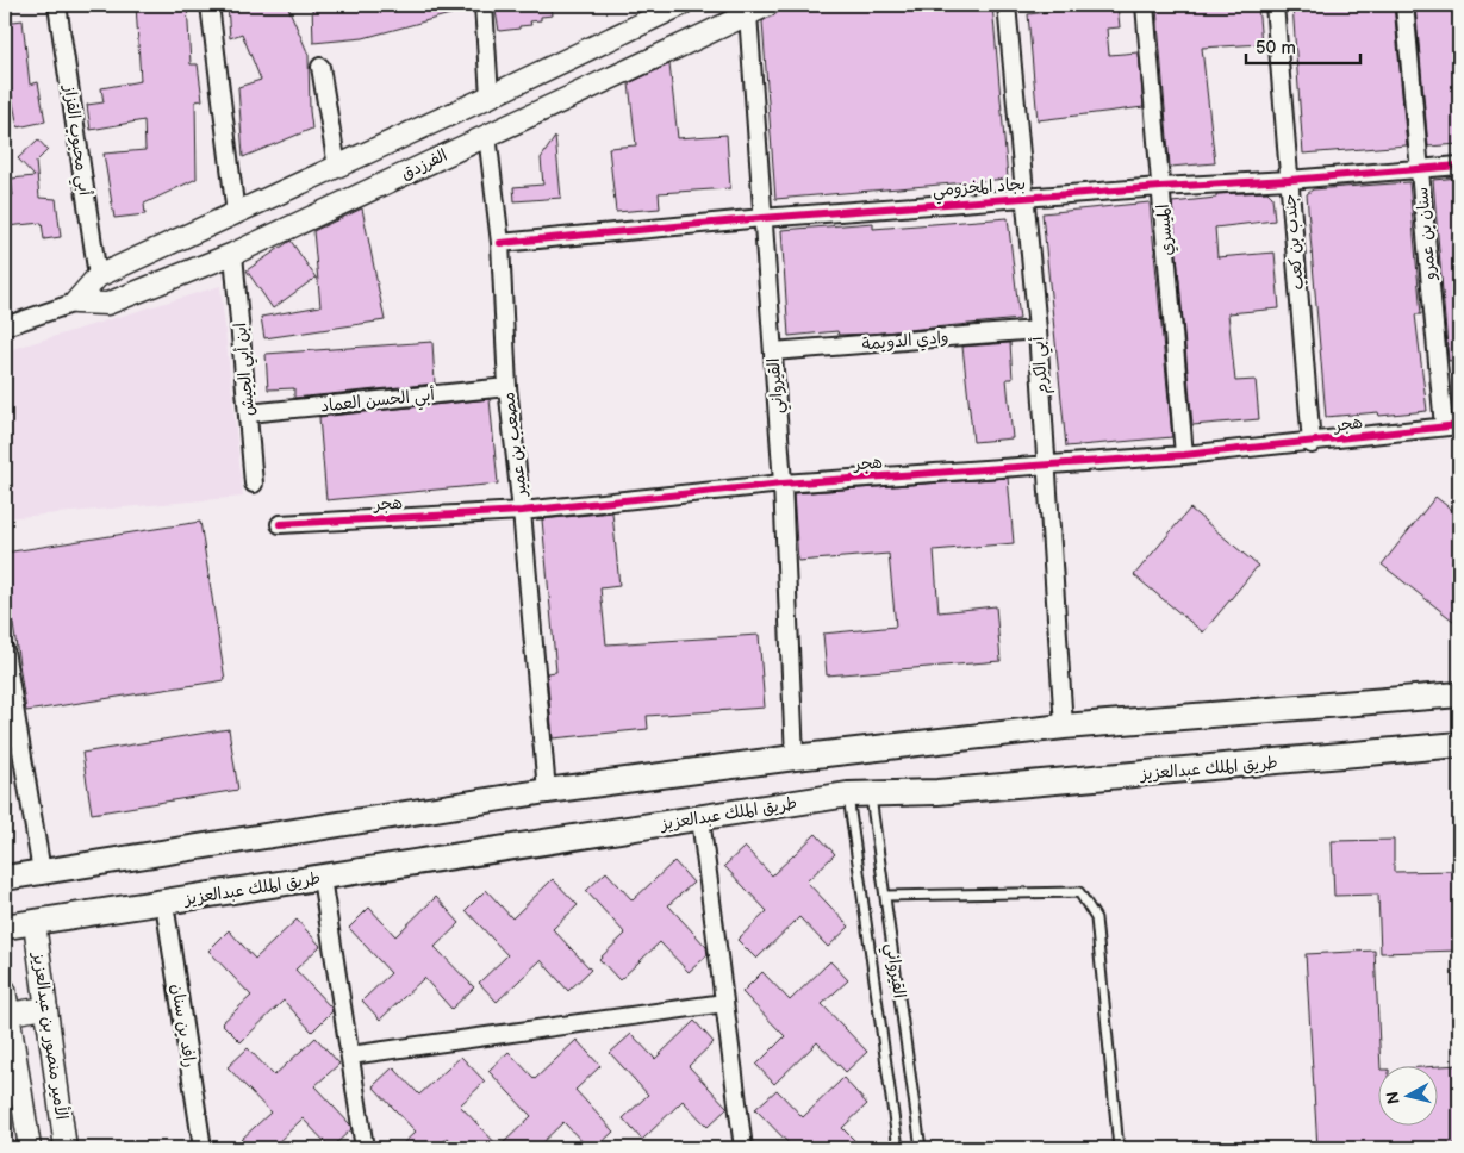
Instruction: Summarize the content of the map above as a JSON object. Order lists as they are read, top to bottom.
{
  "streets": {
    "main road": ["طريق الملك عبدالعزيز"],
    "street": [
      "أبي محبوب القزاز",
      "الفرزدق",
      "بجاد المخزومي",
      "الميسري",
      "سنان بن عمرو",
      "جندب بن كعب",
      "وادي الدويمة",
      "أبي الكرم",
      "ابن أبي الجيش",
      "القيرواني",
      "أبي الحسن العماد",
      "هجر",
      "مصعب بن عمير",
      "رافد بن سنان",
      "الأمير منصور بن عبدالعزيز"
    ]
  },
  "crossings": [
    ["أبي محبوب القزاز", "الفرزدق"],
    ["الفرزدق", "ابن أبي الجيش"],
    ["الفرزدق", "القيرواني"],
    ["الفرزدق", "مصعب بن عمير"],
    ["بجاد المخزومي", "الميسري"],
    ["بجاد المخزومي", "سنان بن عمرو"],
    ["بجاد المخزومي", "جندب بن كعب"],
    ["بجاد المخزومي", "أبي الكرم"],
    ["بجاد المخزومي", "القيرواني"],
    ["بجاد المخزومي", "مصعب بن عمير"],
    ["الميسري", "هجر"],
    ["سنان بن عمرو", "هجر"],
    ["جندب بن كعب", "هجر"],
    ["وادي الدويمة", "أبي الكرم"],
    ["وادي الدويمة", "القيرواني"],
    ["أبي الكرم", "هجر"],
    ["ابن أبي الجيش", "أبي الحسن العماد"],
    ["القيرواني", "هجر"],
    ["القيرواني", "طريق الملك عبدالعزيز"],
    ["أبي الحسن العماد", "مصعب بن عمير"],
    ["هجر", "مصعب بن عمير"],
    ["طريق الملك عبدالعزيز", "رافد بن سنان"],
    ["طريق الملك عبدالعزيز", "الأمير منصور بن عبدالعزيز"]
  ],
  "scale_bar": "50 m",
  "north": "left"
}
